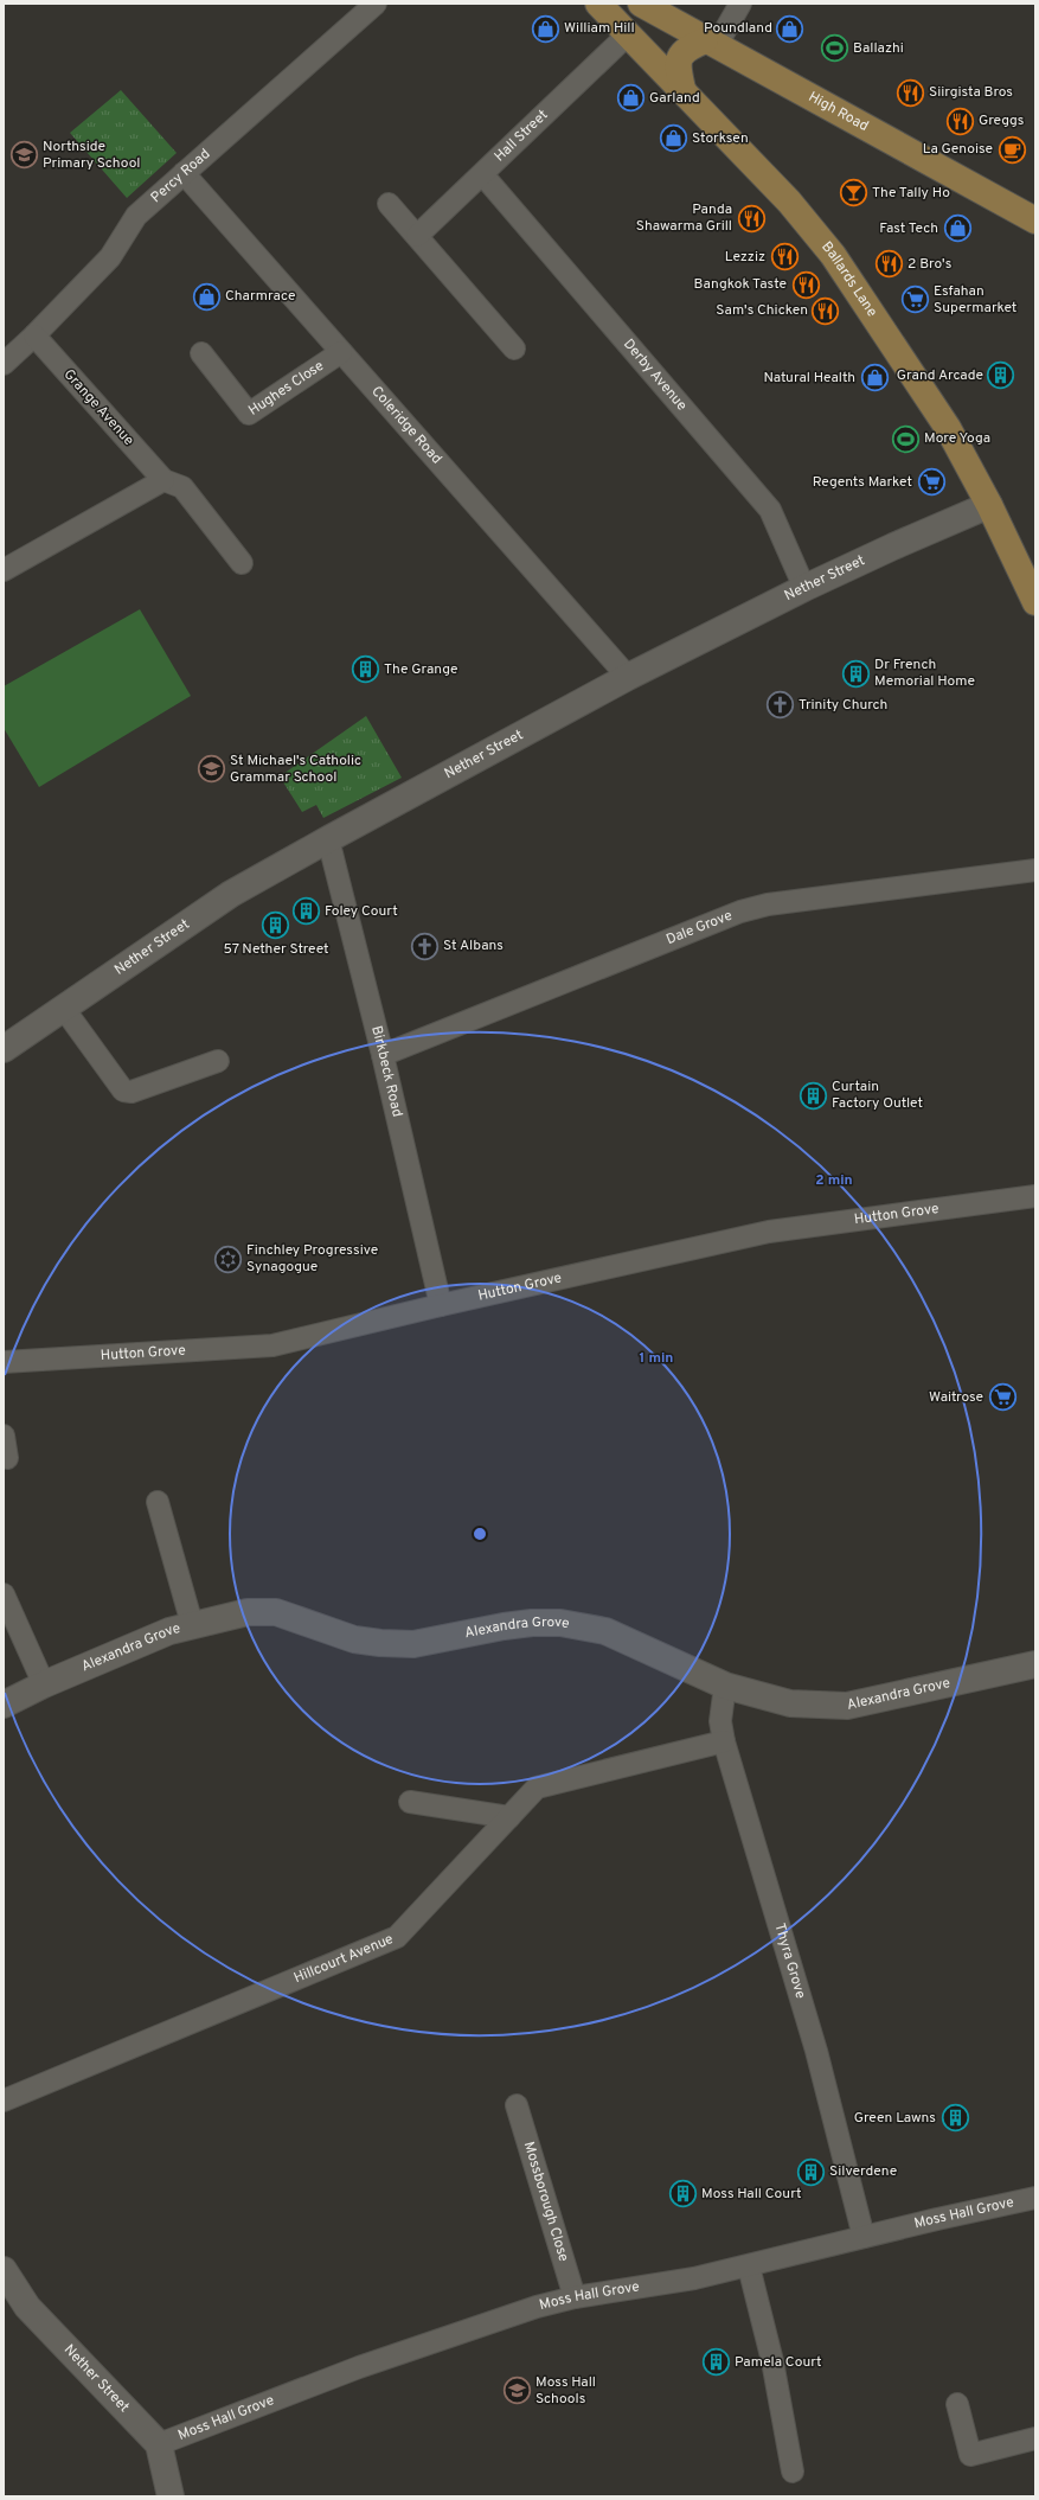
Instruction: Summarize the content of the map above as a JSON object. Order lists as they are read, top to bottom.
{
  "streets": {
    "main road": ["High Road", "Ballards Lane"],
    "street": [
      "Hall Street",
      "Percy Road",
      "Derby Avenue",
      "Hughes Close",
      "Grange Avenue",
      "Coleridge Road",
      "Nether Street",
      "Dale Grove",
      "Birkbeck Road",
      "Hutton Grove",
      "Alexandra Grove",
      "Hillcourt Avenue",
      "Thyra Grove",
      "Mossborough Close",
      "Moss Hall Grove"
    ]
  },
  "crossings": [
    ["Hall Street", "Ballards Lane"],
    ["Hall Street", "Derby Avenue"],
    ["Percy Road", "Grange Avenue"],
    ["Percy Road", "Coleridge Road"],
    ["Ballards Lane", "Nether Street"],
    ["Derby Avenue", "Nether Street"],
    ["Hughes Close", "Coleridge Road"],
    ["Coleridge Road", "Nether Street"],
    ["Nether Street", "Birkbeck Road"],
    ["Nether Street", "Moss Hall Grove"],
    ["Dale Grove", "Birkbeck Road"],
    ["Birkbeck Road", "Hutton Grove"],
    ["Alexandra Grove", "Thyra Grove"],
    ["Hillcourt Avenue", "Thyra Grove"],
    ["Thyra Grove", "Moss Hall Grove"],
    ["Mossborough Close", "Moss Hall Grove"]
  ],
  "places": {
    "shop": [
      "William Hill",
      "Poundland",
      "Garland",
      "Storksen",
      "Fast Tech",
      "Charmrace",
      "Natural Health"
    ],
    "sports": ["Ballazhi", "More Yoga"],
    "restaurant": [
      "Siirgista Bros",
      "Greggs",
      "Panda Shawarma Grill",
      "Lezziz",
      "2 Bro's",
      "Bangkok Taste",
      "Sam's Chicken"
    ],
    "cafe": ["La Genoise"],
    "school or university": ["Northside Primary School", "St Michael's Catholic Grammar School", "Moss Hall Schools"],
    "bar": ["The Tally Ho"],
    "supermarket": ["Esfahan Supermarket", "Regents Market", "Waitrose"],
    "building": [
      "Grand Arcade",
      "The Grange",
      "Dr French Memorial Home",
      "Foley Court",
      "57 Nether Street",
      "Curtain Factory Outlet",
      "Green Lawns",
      "Silverdene",
      "Moss Hall Court",
      "Pamela Court"
    ],
    "church": ["Trinity Church", "St Albans"],
    "synagogue": ["Finchley Progressive Synagogue"]
  },
  "rings": ["2 min", "1 min"]
}
